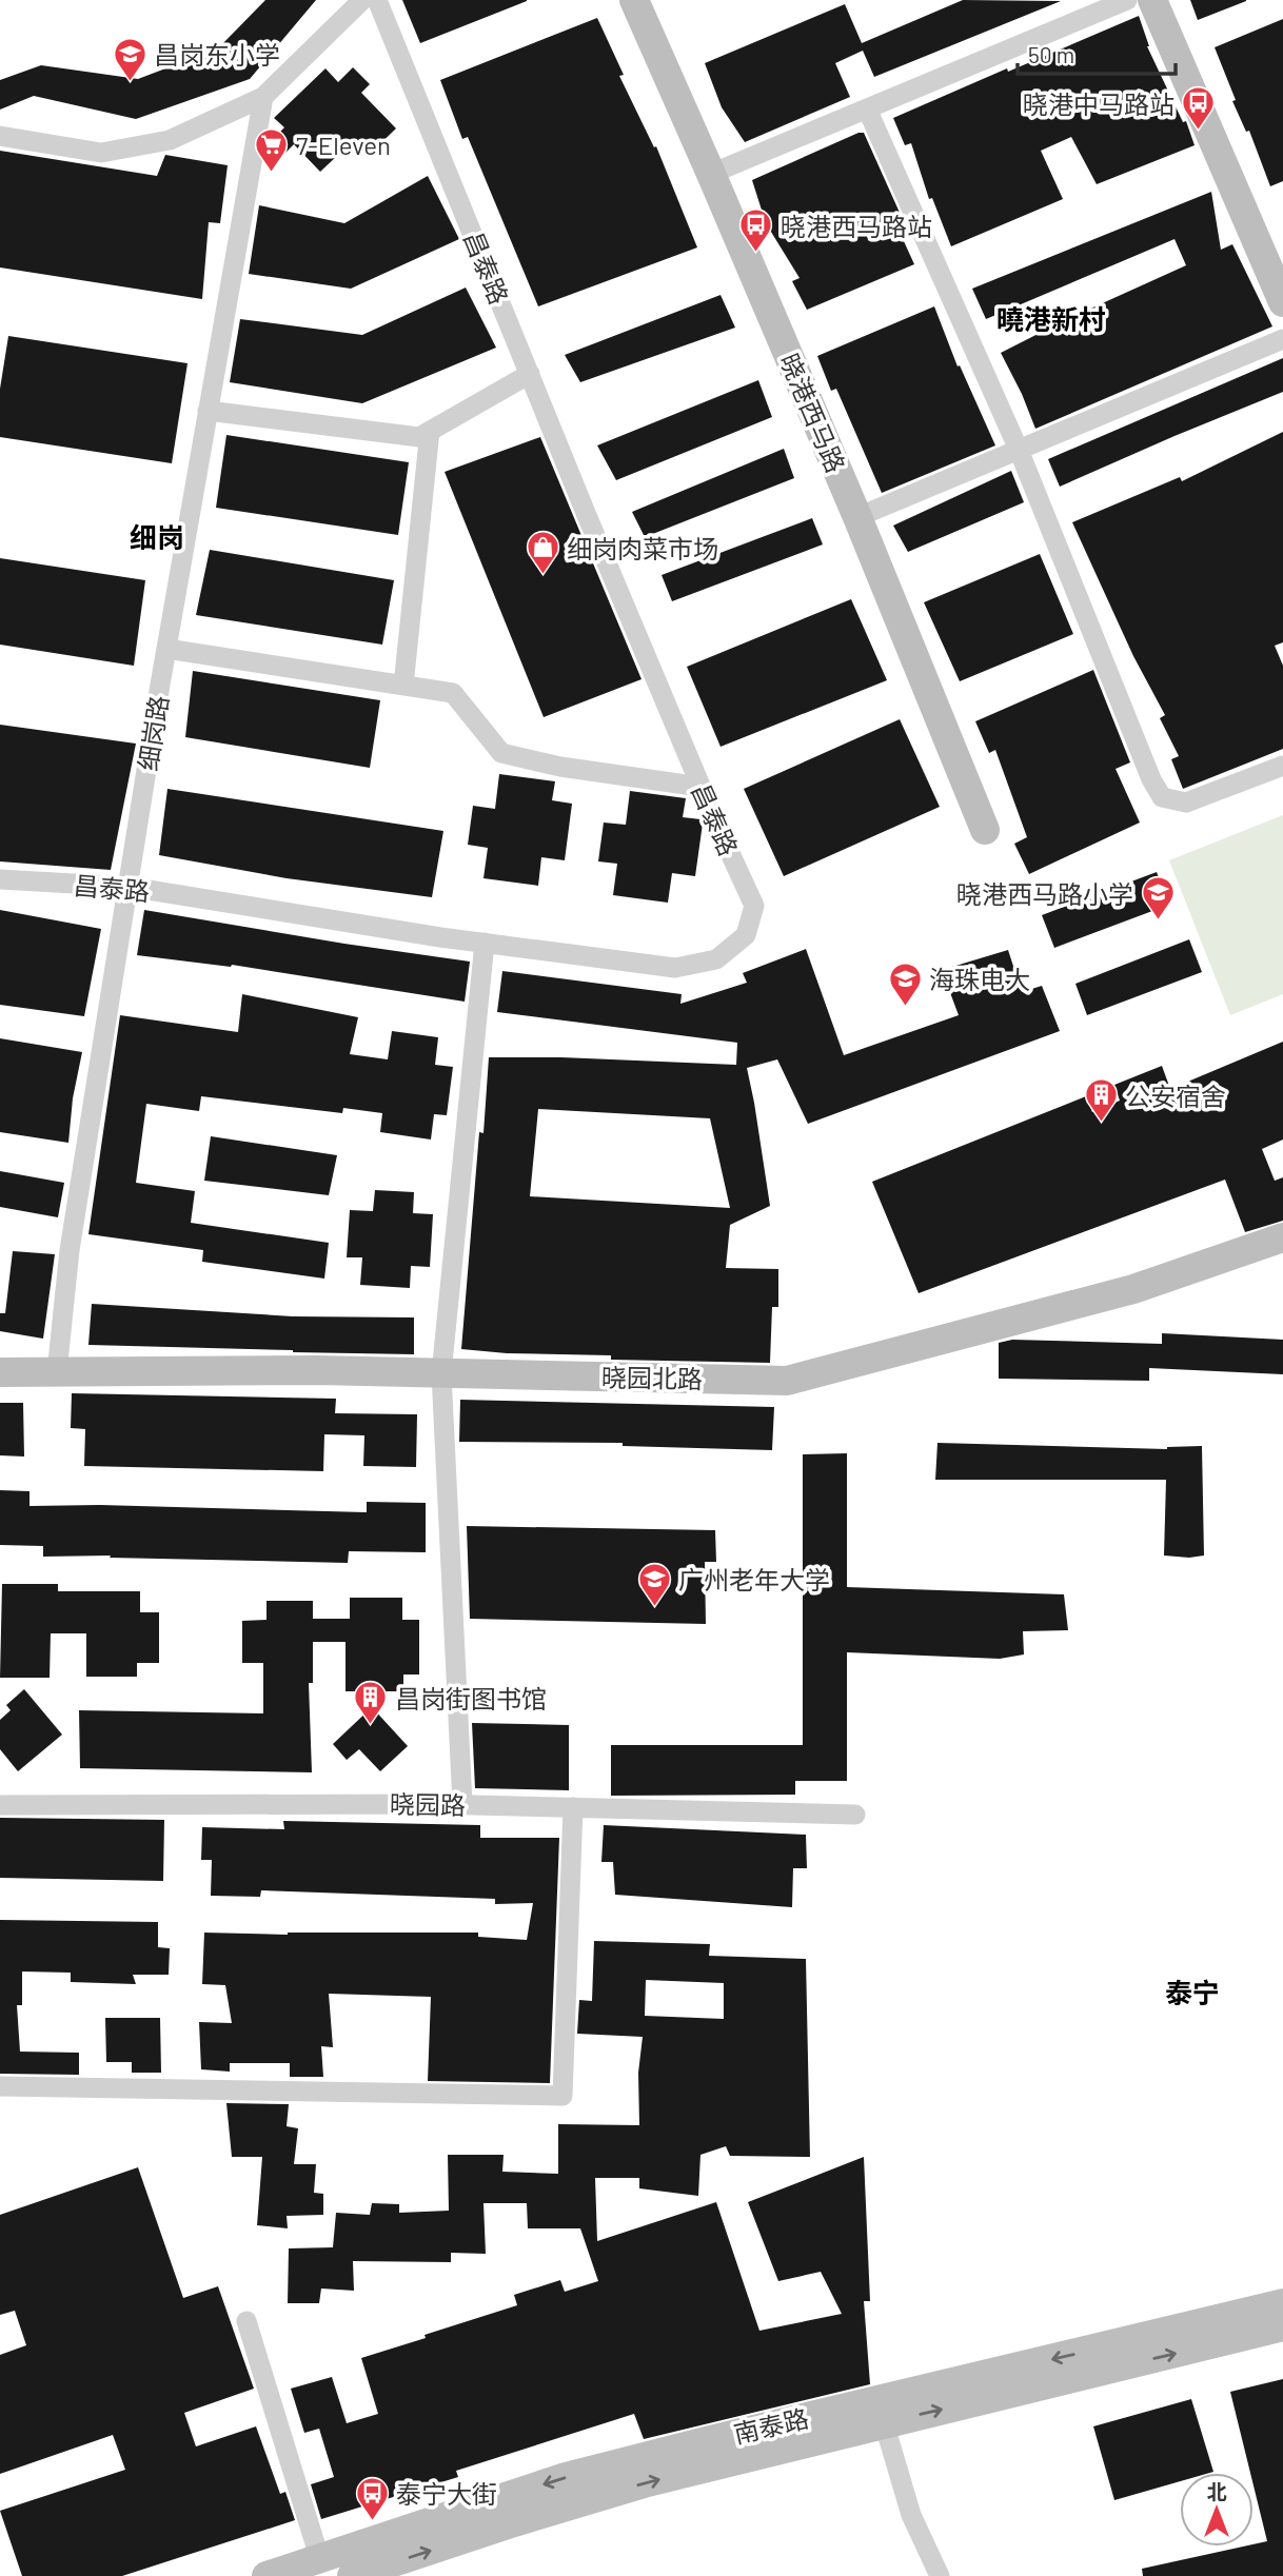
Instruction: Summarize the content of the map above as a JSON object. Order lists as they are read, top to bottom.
{
  "streets": {
    "street": [
      "昌泰路",
      "晓港西马路",
      "细岗路",
      "晓园北路",
      "晓园路",
      "南泰路"
    ]
  },
  "crossings": [
    ["昌泰路", "细岗路"],
    ["细岗路", "晓园北路"]
  ],
  "districts": ["曉港新村", "细岗", "泰宁"],
  "places": {
    "school or university": [
      "昌岗东小学",
      "晓港西马路小学",
      "海珠电大",
      "广州老年大学"
    ],
    "bus stop": ["晓港中马路站", "晓港西马路站", "泰宁大街"],
    "supermarket": ["7-Eleven"],
    "shop": ["细岗肉菜市场"],
    "building": ["公安宿舍", "昌岗街图书馆"]
  },
  "scale_bar": "50 m",
  "north": "top"
}
